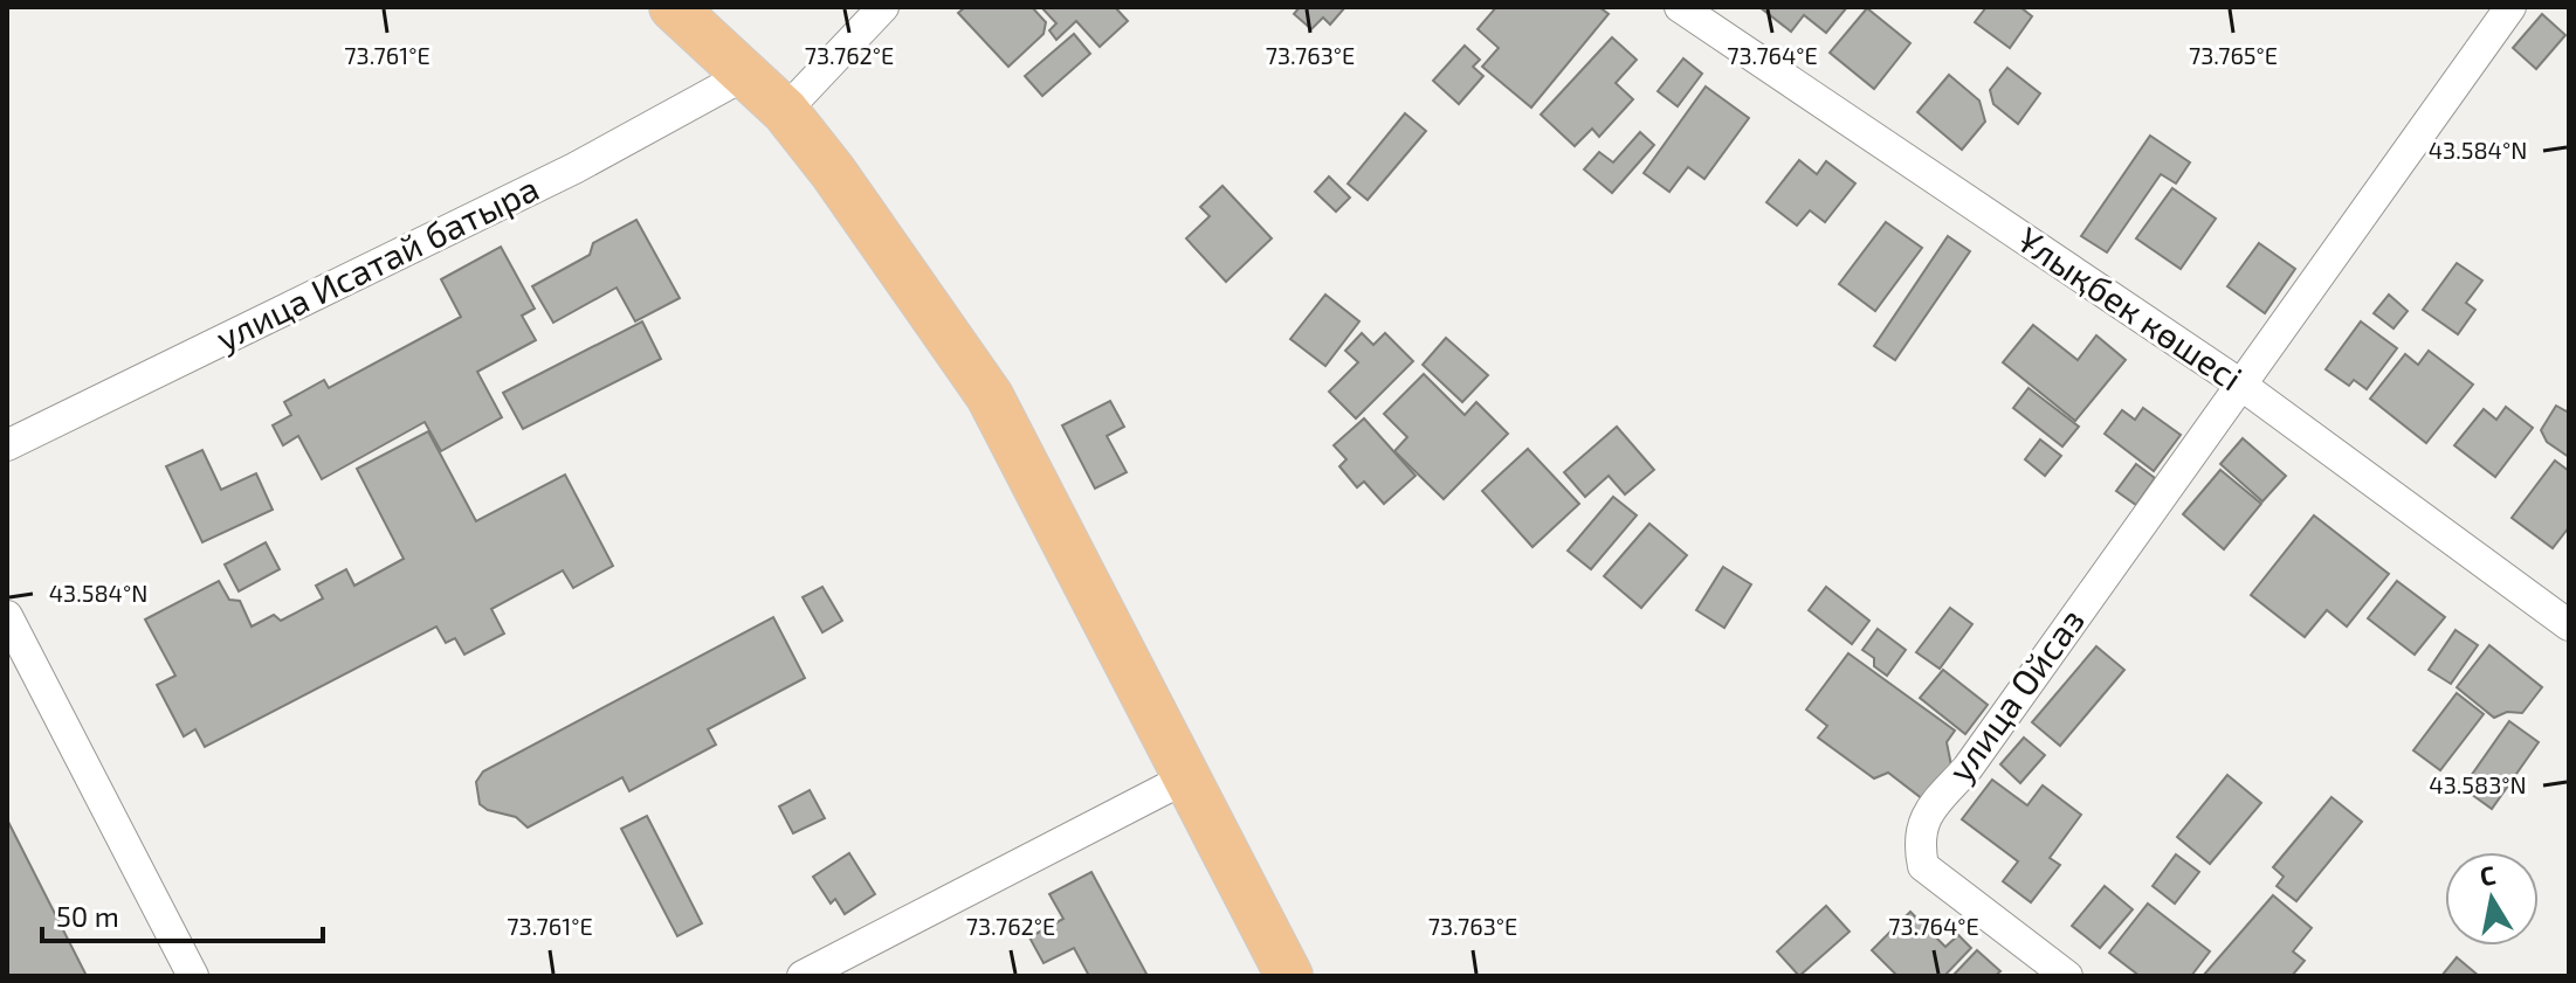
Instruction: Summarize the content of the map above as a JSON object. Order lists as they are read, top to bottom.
{
  "streets": {
    "street": ["улица Исатай батыра", "Ұлықбек көшесі", "улица Ойсаз"]
  },
  "crossings": [
    ["Ұлықбек көшесі", "улица Ойсаз"]
  ],
  "scale_bar": "50 m",
  "north": "top",
  "coordinates": [
    "73.761°E",
    "73.762°E",
    "73.764°E",
    "73.765°E",
    "73.763°E",
    "43.584°N",
    "43.583°N"
  ]
}
